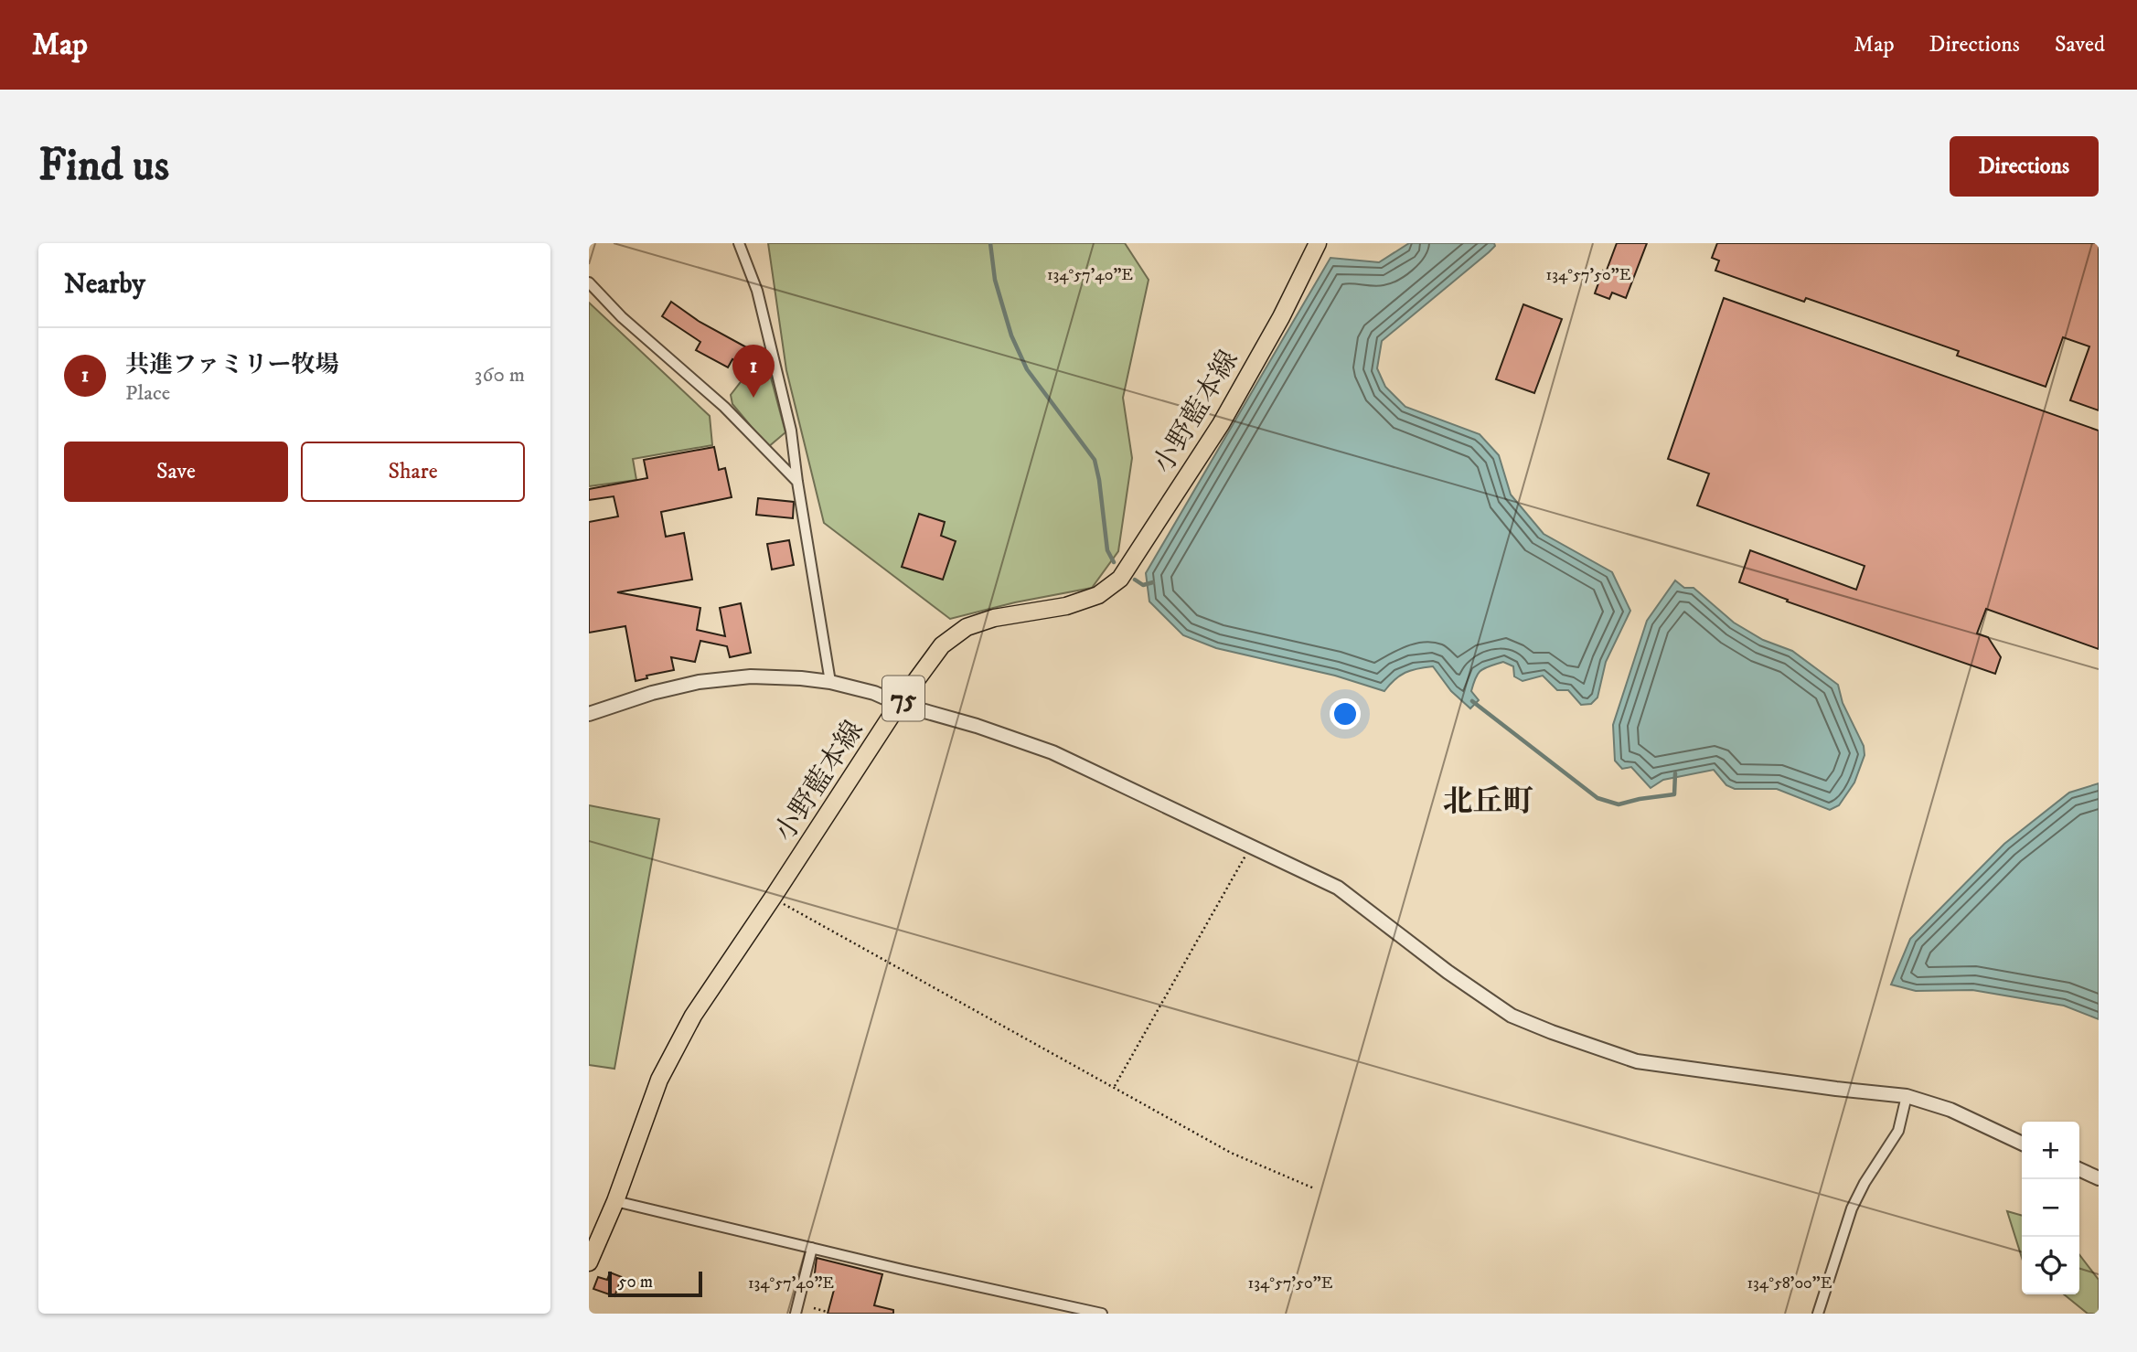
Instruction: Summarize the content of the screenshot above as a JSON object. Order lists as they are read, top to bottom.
{
  "streets": {
    "main road": ["小野藍本線", "75"]
  },
  "districts": ["北丘町"],
  "scale_bar": "50 m",
  "page": {
    "header": "Map",
    "nav": ["Map", "Directions", "Saved"],
    "buttons": [
      "Directions",
      ["Save", "Share"]
    ],
    "title": "Find us",
    "heading": "Nearby",
    "list": [
      {
        "mark": "1",
        "name": "共進ファミリー牧場",
        "note": "Place",
        "value": "360 m"
      }
    ],
    "pins": "1",
    "map_buttons": ["+", "−"],
    "scale": "50 m"
  },
  "coordinates": ["134°57'40\"E", "134°57'50\"E", "134°58'00\"E"]
}
